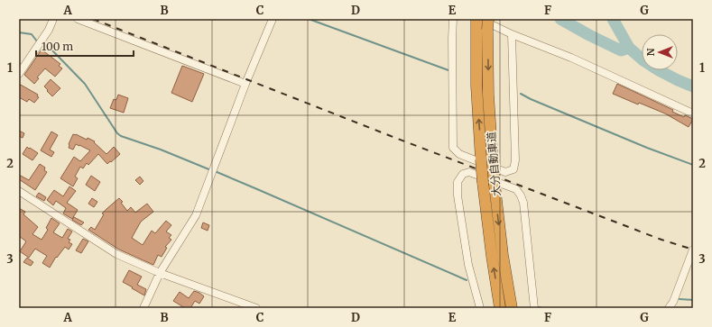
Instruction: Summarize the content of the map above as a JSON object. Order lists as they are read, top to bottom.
{
  "streets": {
    "highway": ["大分自動車道"]
  },
  "scale_bar": "100 m",
  "north": "left",
  "grid": {
    "columns": [
      "A",
      "B",
      "C",
      "D",
      "E",
      "F",
      "G"
    ],
    "rows": ["1", "2", "3"]
  }
}
